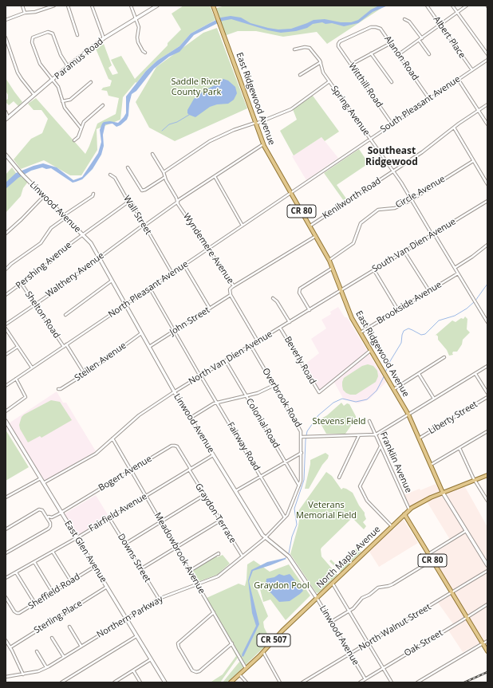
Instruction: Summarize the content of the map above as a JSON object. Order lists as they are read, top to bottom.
{
  "streets": {
    "main road": [
      "Paramus Road",
      "East Ridgewood Avenue",
      "Linwood Avenue",
      "CR 80",
      "East Glen Avenue",
      "North Maple Avenue",
      "CR 507"
    ],
    "street": [
      "Albert Place",
      "Alanon Road",
      "Witthill Road",
      "South Pleasant Avenue",
      "Spring Avenue",
      "Circle Avenue",
      "Kenilworth Road",
      "Wall Street",
      "South Van Dien Avenue",
      "Wyndemere Avenue",
      "Pershing Avenue",
      "Walthery Avenue",
      "North Pleasant Avenue",
      "Brookside Avenue",
      "Shelton Road",
      "John Street",
      "North Van Dien Avenue",
      "Beverly Road",
      "Steilen Avenue",
      "Overbrook Road",
      "Liberty Street",
      "Colonial Road",
      "Fairway Road",
      "Franklin Avenue",
      "Bogert Avenue",
      "Fairfield Avenue",
      "Graydon Terrace",
      "Meadowbrook Avenue",
      "Downs Street",
      "Sheffield Road",
      "Sterling Place",
      "Northern Parkway",
      "North Walnut Street",
      "Oak Street"
    ]
  },
  "crossings": [
    ["Albert Place", "South Pleasant Avenue"],
    ["Alanon Road", "Witthill Road"],
    ["Alanon Road", "South Pleasant Avenue"],
    ["Witthill Road", "South Pleasant Avenue"],
    ["East Ridgewood Avenue", "South Pleasant Avenue"],
    ["East Ridgewood Avenue", "Circle Avenue"],
    ["East Ridgewood Avenue", "Kenilworth Road"],
    ["East Ridgewood Avenue", "South Van Dien Avenue"],
    ["East Ridgewood Avenue", "Walthery Avenue"],
    ["East Ridgewood Avenue", "North Pleasant Avenue"],
    ["East Ridgewood Avenue", "Brookside Avenue"],
    ["East Ridgewood Avenue", "North Van Dien Avenue"],
    ["East Ridgewood Avenue", "Beverly Road"],
    ["East Ridgewood Avenue", "Liberty Street"],
    ["East Ridgewood Avenue", "North Maple Avenue"],
    ["East Ridgewood Avenue", "CR 507"],
    ["South Pleasant Avenue", "Spring Avenue"],
    ["South Pleasant Avenue", "North Pleasant Avenue"],
    ["Spring Avenue", "Circle Avenue"],
    ["Spring Avenue", "Kenilworth Road"],
    ["Spring Avenue", "South Van Dien Avenue"],
    ["Spring Avenue", "Brookside Avenue"],
    ["Linwood Avenue", "Pershing Avenue"],
    ["Linwood Avenue", "Walthery Avenue"],
    ["Linwood Avenue", "North Pleasant Avenue"],
    ["Linwood Avenue", "John Street"],
    ["Linwood Avenue", "North Van Dien Avenue"],
    ["Linwood Avenue", "Steilen Avenue"],
    ["Linwood Avenue", "Fairfield Avenue"],
    ["Linwood Avenue", "North Maple Avenue"],
    ["Linwood Avenue", "Northern Parkway"],
    ["Linwood Avenue", "North Walnut Street"],
    ["Linwood Avenue", "Oak Street"],
    ["CR 80", "North Maple Avenue"],
    ["CR 80", "North Walnut Street"],
    ["CR 80", "Oak Street"],
    ["Wall Street", "Pershing Avenue"],
    ["Wall Street", "Walthery Avenue"],
    ["Wall Street", "North Pleasant Avenue"],
    ["South Van Dien Avenue", "North Van Dien Avenue"],
    ["Wyndemere Avenue", "Walthery Avenue"],
    ["Wyndemere Avenue", "North Pleasant Avenue"],
    ["Wyndemere Avenue", "John Street"],
    ["Wyndemere Avenue", "North Van Dien Avenue"],
    ["Pershing Avenue", "Shelton Road"],
    ["Walthery Avenue", "Shelton Road"],
    ["North Pleasant Avenue", "Shelton Road"],
    ["North Pleasant Avenue", "Fairway Road"],
    ["Shelton Road", "Steilen Avenue"],
    ["John Street", "Fairway Road"],
    ["North Van Dien Avenue", "Beverly Road"],
    ["North Van Dien Avenue", "Overbrook Road"],
    ["North Van Dien Avenue", "Colonial Road"],
    ["North Van Dien Avenue", "Fairway Road"],
    ["North Van Dien Avenue", "East Glen Avenue"],
    ["North Van Dien Avenue", "Meadowbrook Avenue"],
    ["Overbrook Road", "Northern Parkway"],
    ["Colonial Road", "Northern Parkway"],
    ["Fairway Road", "Northern Parkway"],
    ["Franklin Avenue", "North Maple Avenue"],
    ["Bogert Avenue", "Fairfield Avenue"],
    ["Bogert Avenue", "Graydon Terrace"],
    ["Bogert Avenue", "East Glen Avenue"],
    ["Bogert Avenue", "Meadowbrook Avenue"],
    ["Fairfield Avenue", "Graydon Terrace"],
    ["Fairfield Avenue", "East Glen Avenue"],
    ["Fairfield Avenue", "Meadowbrook Avenue"],
    ["Fairfield Avenue", "Downs Street"],
    ["Graydon Terrace", "Northern Parkway"],
    ["East Glen Avenue", "Sheffield Road"],
    ["East Glen Avenue", "Sterling Place"],
    ["East Glen Avenue", "Northern Parkway"],
    ["Meadowbrook Avenue", "North Maple Avenue"],
    ["Meadowbrook Avenue", "Northern Parkway"],
    ["North Maple Avenue", "CR 507"],
    ["Downs Street", "Northern Parkway"]
  ],
  "districts": ["Southeast Ridgewood"],
  "parks": [
    "Saddle River County Park",
    "Stevens Field",
    "Veterans Memorial Field",
    "Graydon Pool"
  ]
}
